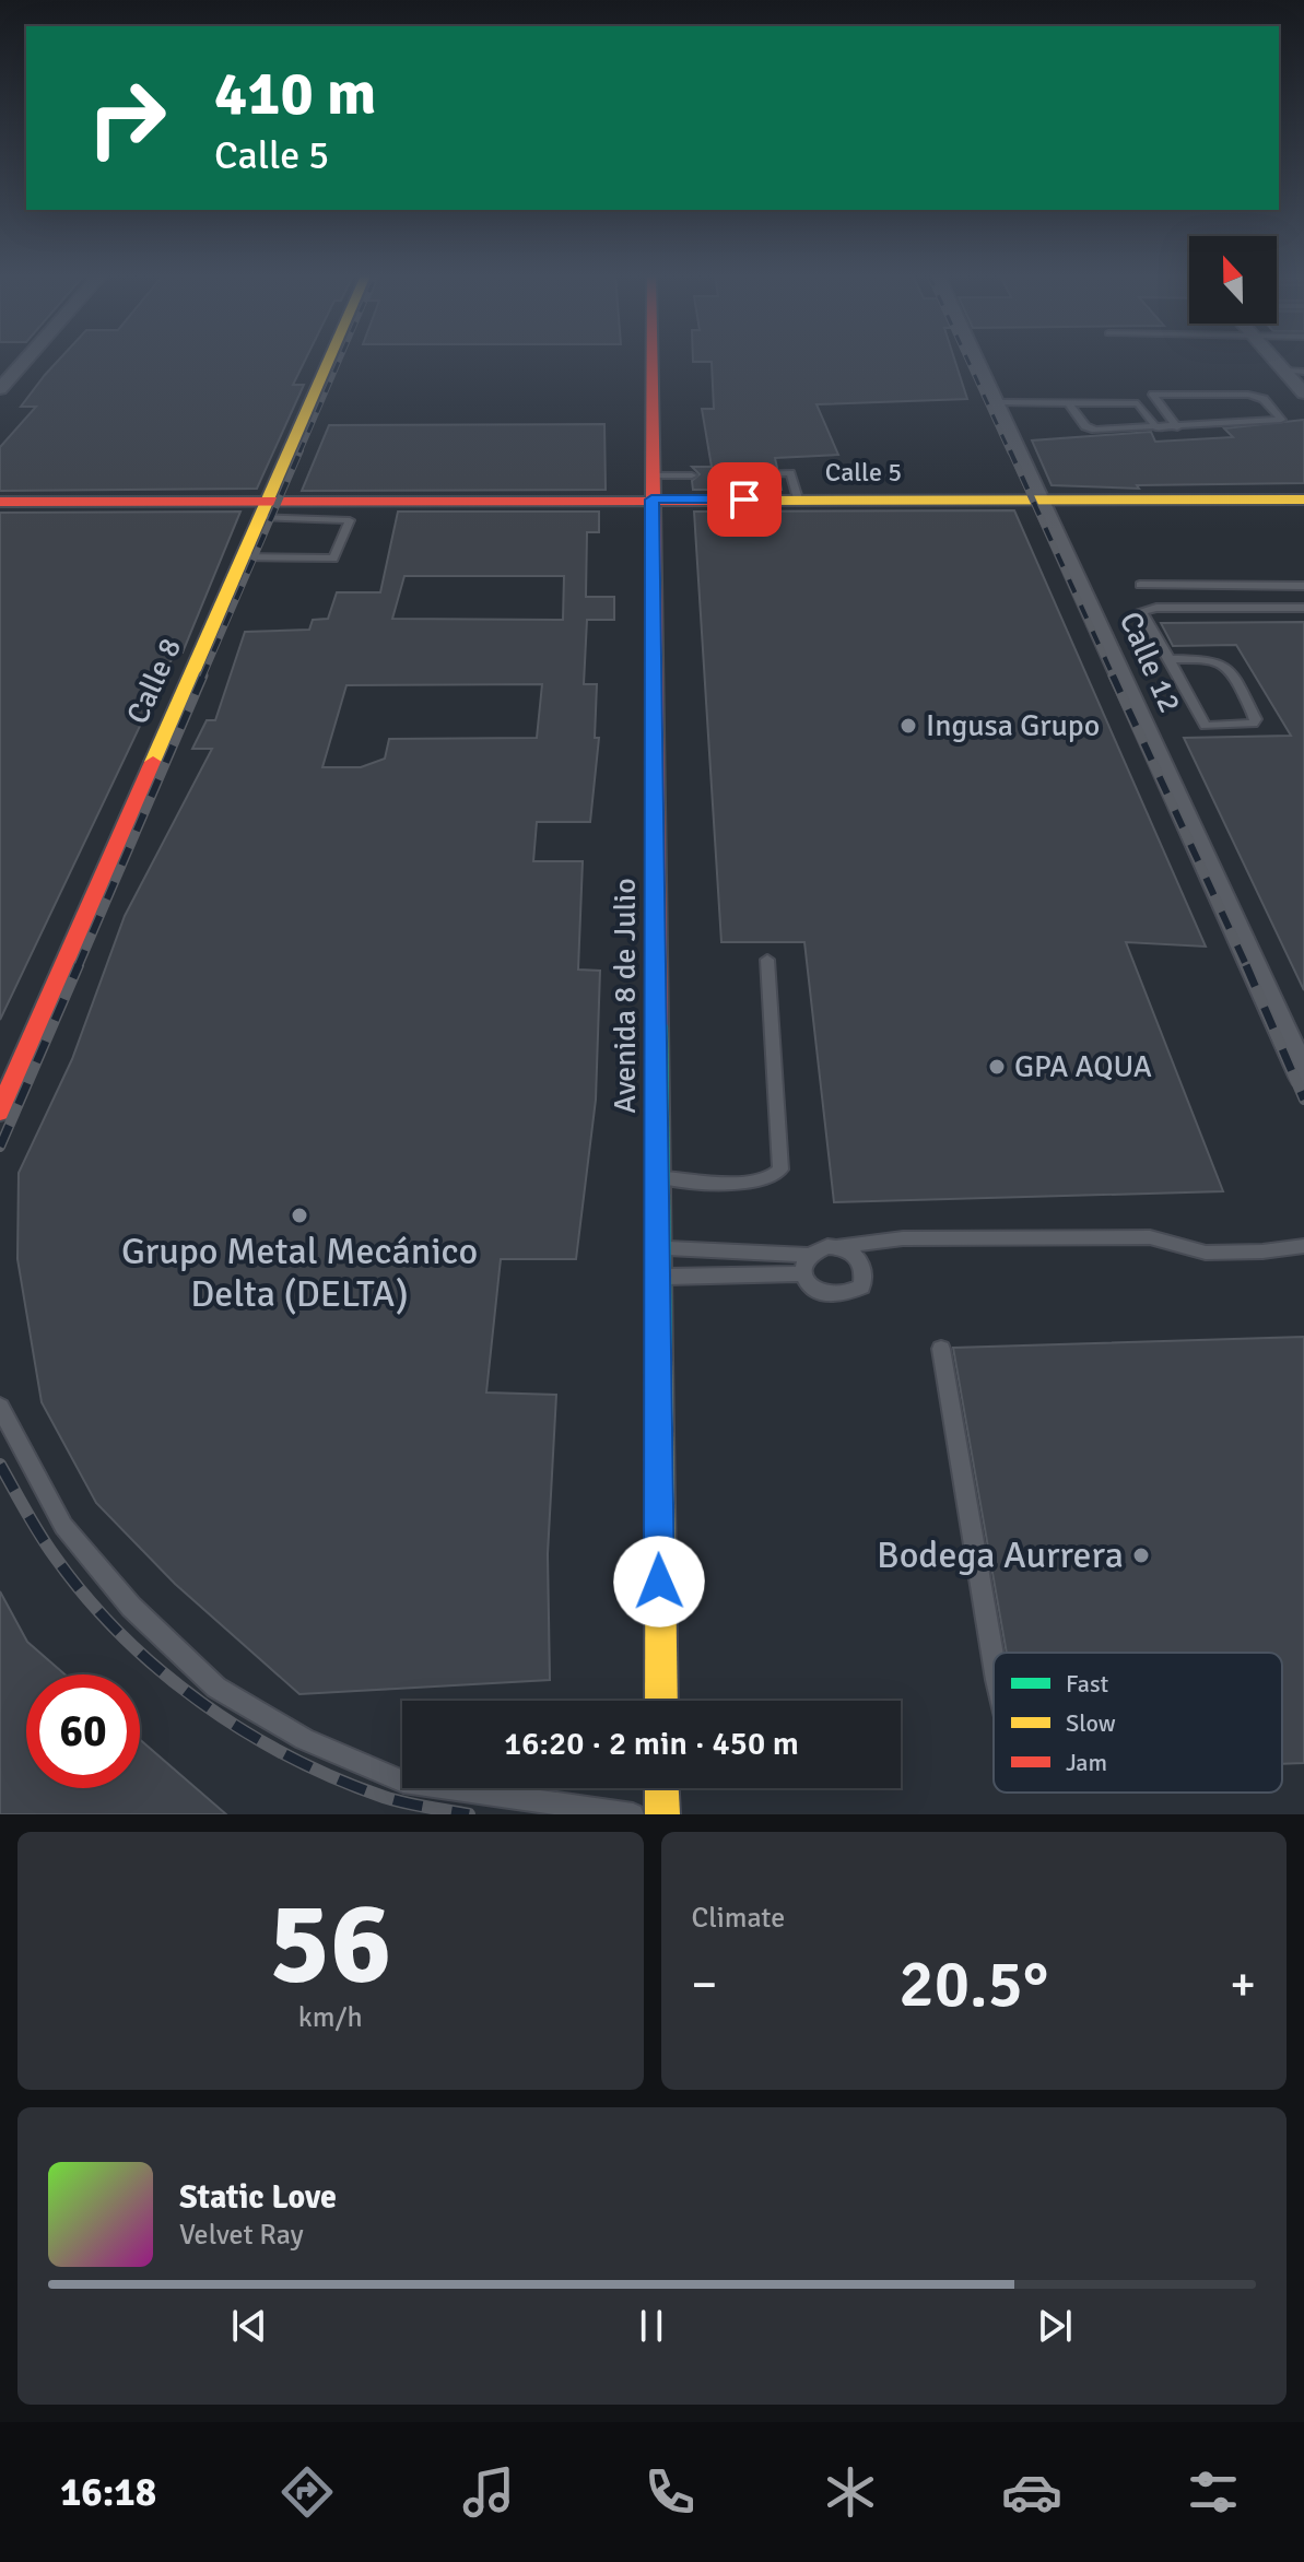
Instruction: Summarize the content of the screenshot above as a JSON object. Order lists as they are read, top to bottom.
{
  "streets": {
    "street": [
      "Calle 5",
      "Calle 12",
      "Calle 8",
      "Avenida 8 de Julio"
    ]
  },
  "crossings": [
    ["Calle 5", "Calle 12"],
    ["Calle 5", "Calle 8"],
    ["Calle 5", "Avenida 8 de Julio"]
  ],
  "places": [
    "Ingusa Grupo",
    "GPA AQUA",
    "Grupo Metal Mecánico Delta (DELTA)",
    "Bodega Aurrera"
  ],
  "legend": ["Fast", "Slow", "Jam"],
  "north": "top",
  "page": {
    "turn": ["410 m", "Calle 5"],
    "limit": "60",
    "trip": "16:20 · 2 min · 450 m",
    "tile": [
      ["56", "km/h"],
      "Climate"
    ],
    "heat": ["−", "20.5°", "+"],
    "song": ["Static Love", "Velvet Ray"],
    "tabs": "16:18"
  }
}
